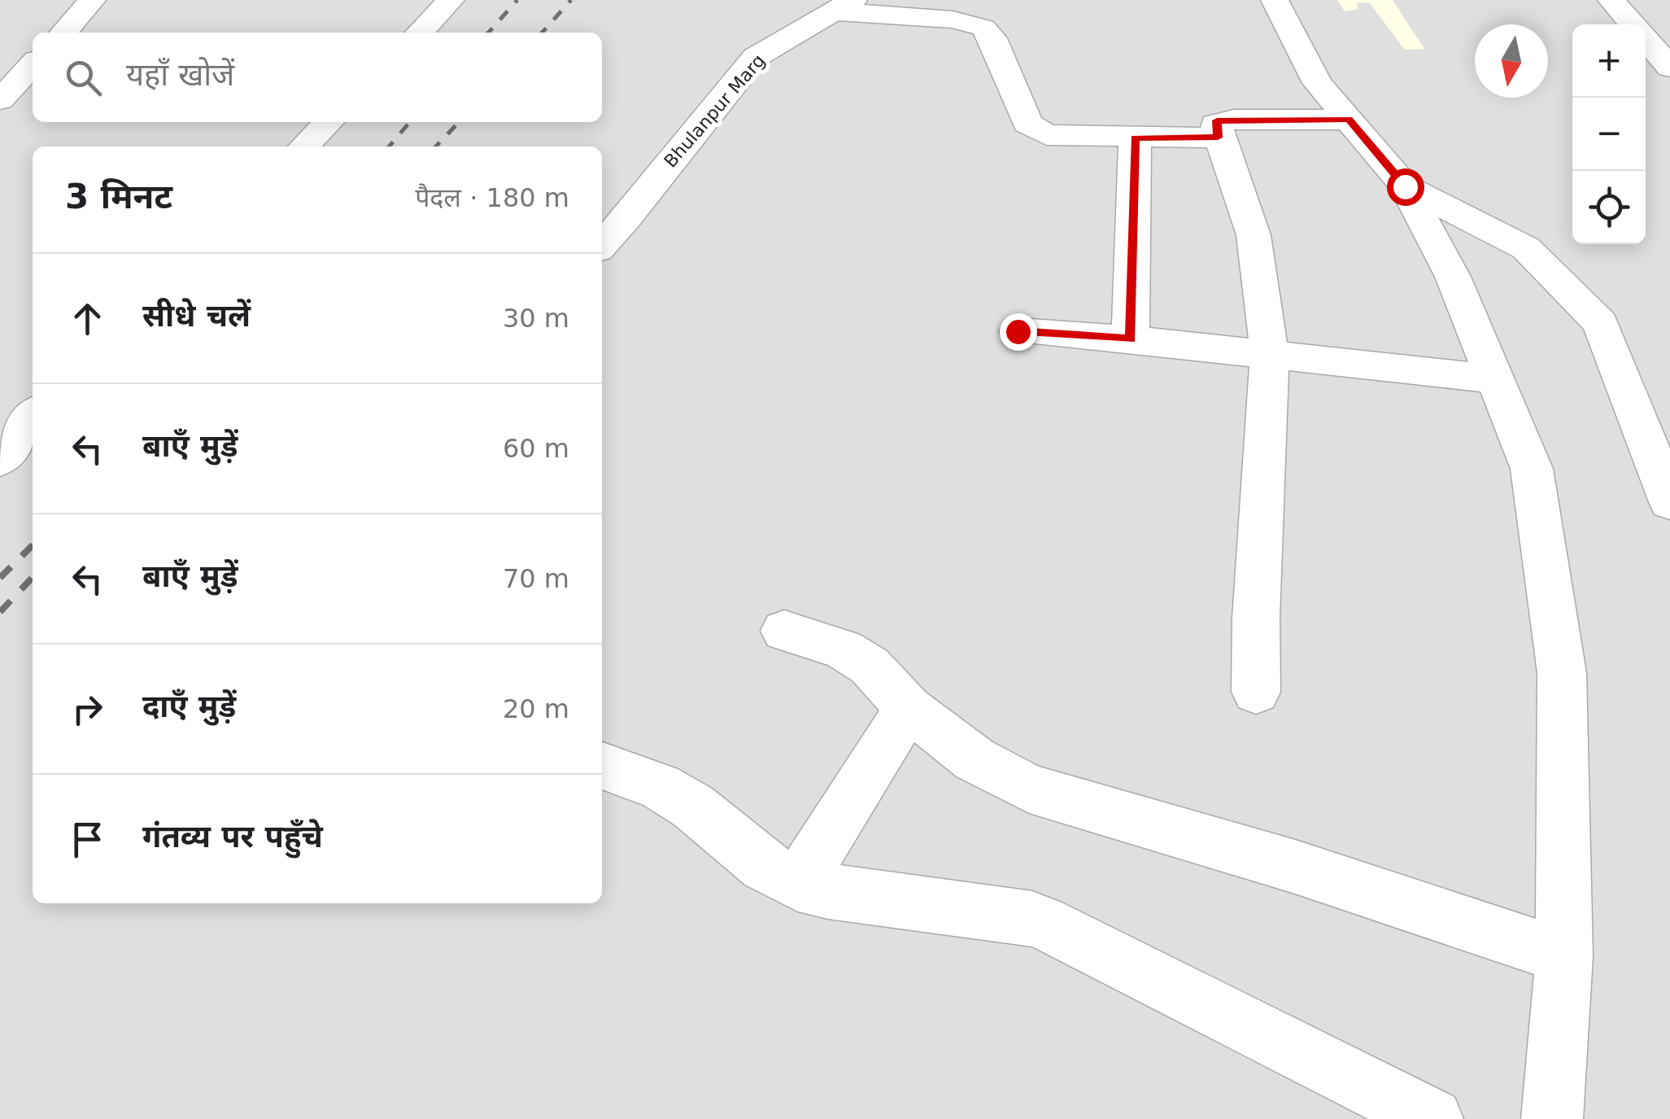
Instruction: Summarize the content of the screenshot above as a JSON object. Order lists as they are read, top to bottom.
{
  "streets": {
    "street": ["Bhulanpur Marg"]
  },
  "north": "bottom",
  "page": {
    "map_buttons": ["+", "−"],
    "search": "यहाँ खोजें",
    "heading": ["3 मिनट", "पैदल · 180 m"],
    "list": [
      ["सीधे चलें", "30 m"],
      ["बाएँ मुड़ें", "60 m"],
      ["बाएँ मुड़ें", "70 m"],
      ["दाएँ मुड़ें", "20 m"],
      "गंतव्य पर पहुँचे"
    ]
  }
}
